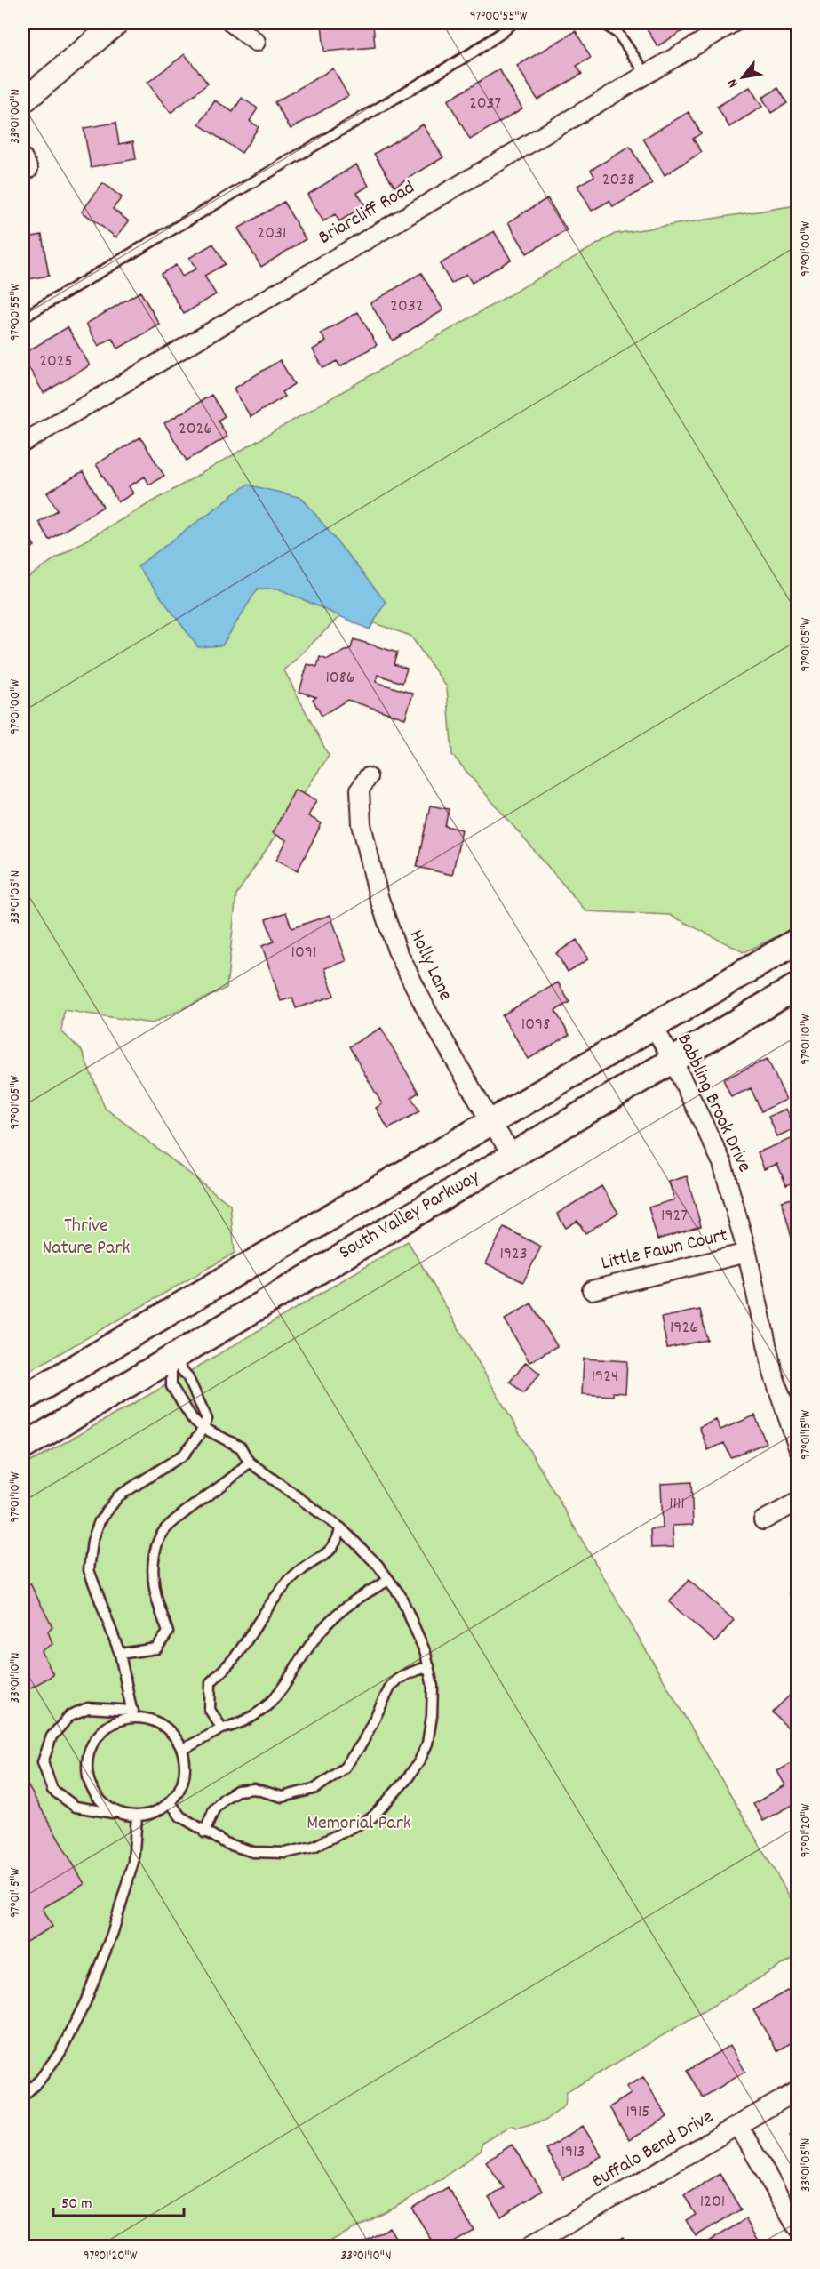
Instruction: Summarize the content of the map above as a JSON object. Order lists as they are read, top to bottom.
{
  "streets": {
    "main road": ["South Valley Parkway"],
    "street": [
      "Briarcliff Road",
      "Holly Lane",
      "Babbling Brook Drive",
      "Little Fawn Court",
      "Buffalo Bend Drive"
    ]
  },
  "crossings": [
    ["Holly Lane", "South Valley Parkway"],
    ["Babbling Brook Drive", "South Valley Parkway"],
    ["Babbling Brook Drive", "Little Fawn Court"]
  ],
  "parks": ["Thrive Nature Park", "Memorial Park"],
  "house_numbers": [
    "2037",
    "2038",
    "2031",
    "2032",
    "2025",
    "2026",
    "1086",
    "1091",
    "1098",
    "1927",
    "1923",
    "1926",
    "1924",
    "1111",
    "1915",
    "1913",
    "1201"
  ],
  "scale_bar": "50 m",
  "north": "bottom left",
  "coordinates": [
    "97°00'55\"W",
    "33°01'00\"N",
    "97°01'00\"W",
    "97°01'05\"W",
    "33°01'05\"N",
    "97°01'10\"W",
    "97°01'15\"W",
    "33°01'10\"N",
    "97°01'20\"W"
  ]
}
